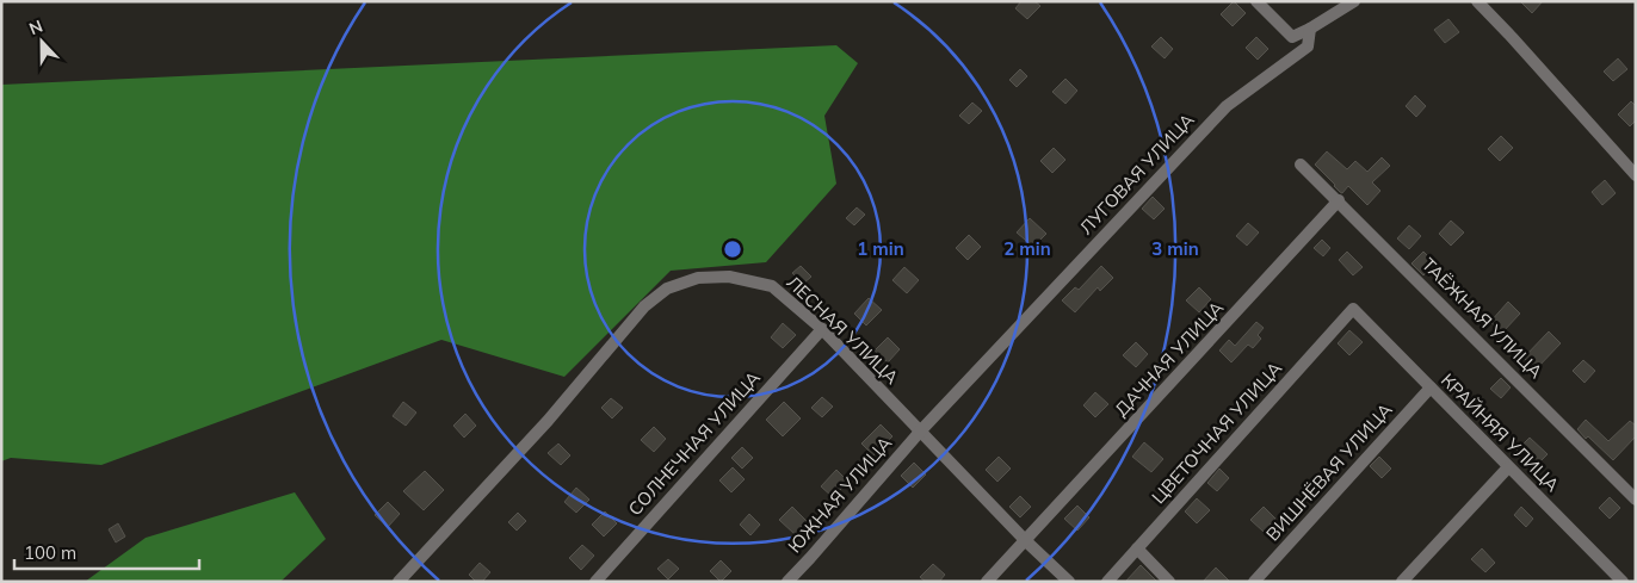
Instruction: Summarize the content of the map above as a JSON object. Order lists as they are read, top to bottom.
{
  "streets": {
    "street": [
      "ЛУГОВАЯ УЛИЦА",
      "ТАЁЖНАЯ УЛИЦА",
      "ЛЕСНАЯ УЛИЦА",
      "ДАЧНАЯ УЛИЦА",
      "ЦВЕТОЧНАЯ УЛИЦА",
      "КРАЙНЯЯ УЛИЦА",
      "СОЛНЕЧНАЯ УЛИЦА",
      "ВИШНЁВАЯ УЛИЦА",
      "ЮЖНАЯ УЛИЦА"
    ]
  },
  "crossings": [
    ["ЛУГОВАЯ УЛИЦА", "ЛЕСНАЯ УЛИЦА"],
    ["ЛУГОВАЯ УЛИЦА", "ЮЖНАЯ УЛИЦА"],
    ["ТАЁЖНАЯ УЛИЦА", "ДАЧНАЯ УЛИЦА"],
    ["ЛЕСНАЯ УЛИЦА", "ДАЧНАЯ УЛИЦА"],
    ["ЛЕСНАЯ УЛИЦА", "СОЛНЕЧНАЯ УЛИЦА"],
    ["ЛЕСНАЯ УЛИЦА", "ЮЖНАЯ УЛИЦА"],
    ["ЦВЕТОЧНАЯ УЛИЦА", "КРАЙНЯЯ УЛИЦА"],
    ["КРАЙНЯЯ УЛИЦА", "ВИШНЁВАЯ УЛИЦА"]
  ],
  "scale_bar": "100 m",
  "north": "top",
  "rings": ["1 min", "2 min", "3 min"]
}
